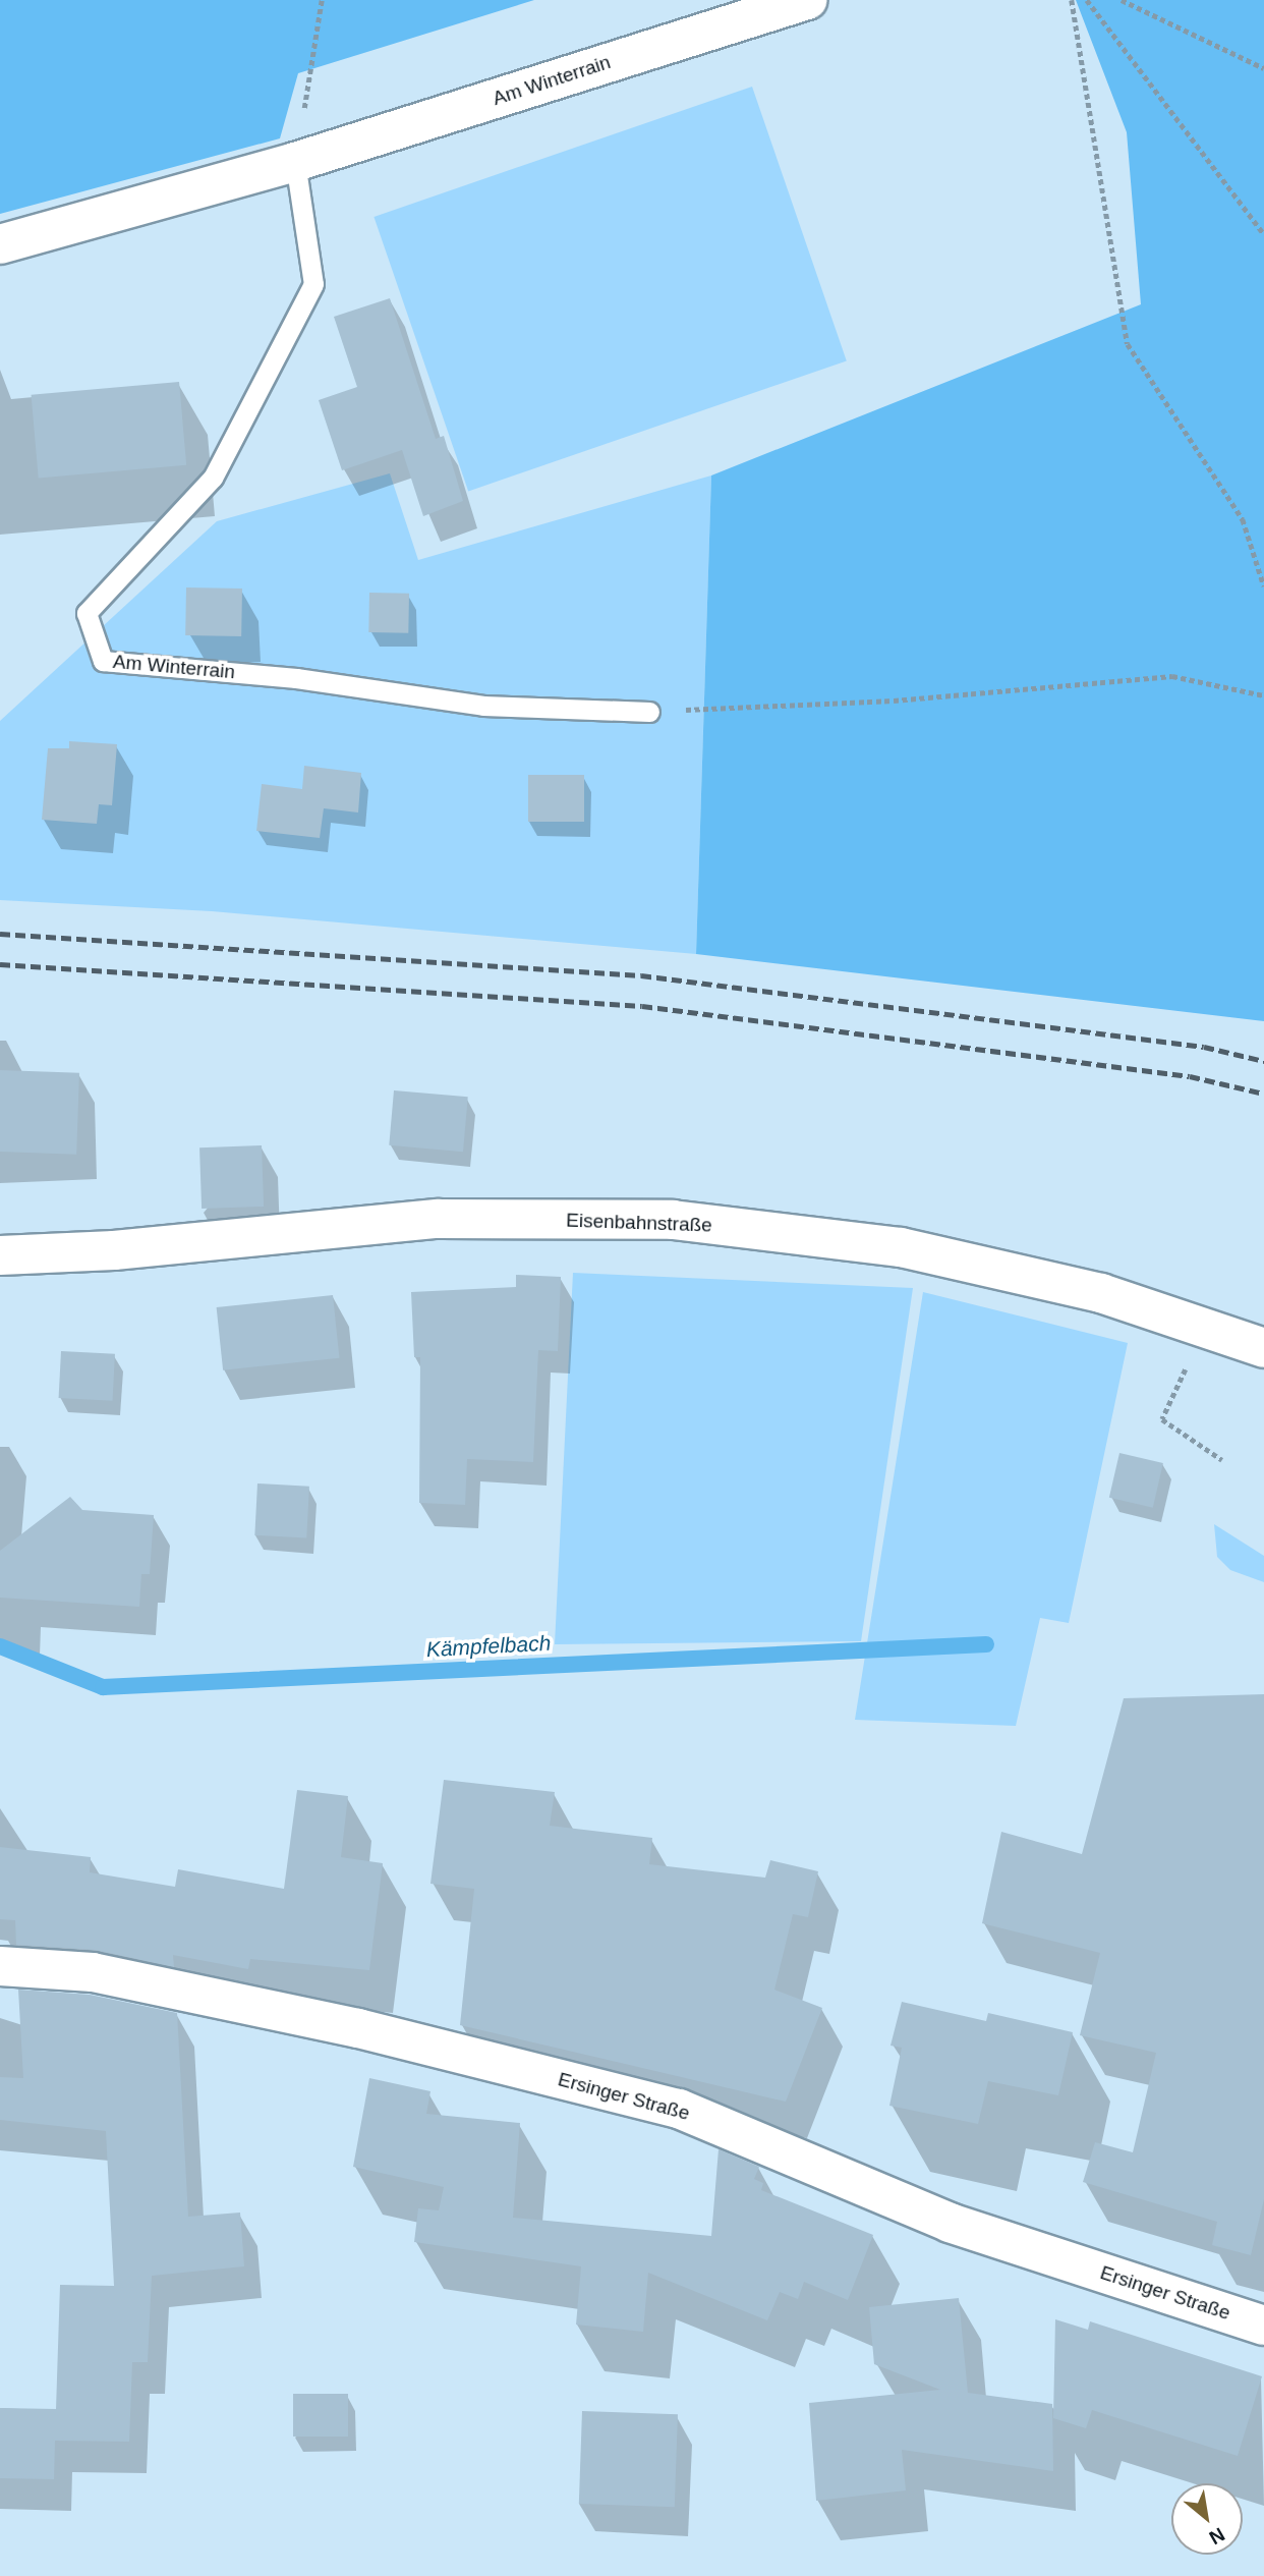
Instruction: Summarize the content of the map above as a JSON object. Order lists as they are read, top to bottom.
{
  "streets": {
    "street": ["Am Winterrain", "Eisenbahnstraße", "Ersinger Straße"]
  },
  "water": ["Kämpfelbach"],
  "north": "bottom right"
}
